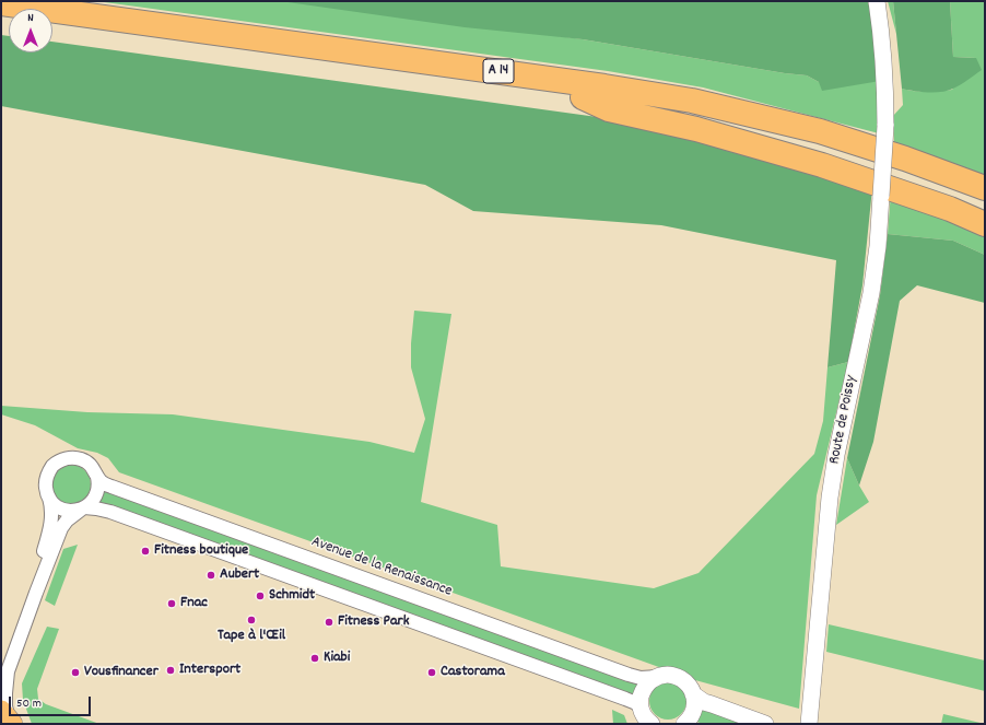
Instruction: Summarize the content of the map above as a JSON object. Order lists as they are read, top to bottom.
{
  "streets": {
    "highway": ["A 14"],
    "street": ["Route de Poissy", "Avenue de la Renaissance"]
  },
  "places": [
    "Fitness boutique",
    "Aubert",
    "Schmidt",
    "Fnac",
    "Tape à l'Œil",
    "Fitness Park",
    "Kiabi",
    "Intersport",
    "Vousfinancer",
    "Castorama"
  ],
  "scale_bar": "50 m",
  "north": "top"
}
